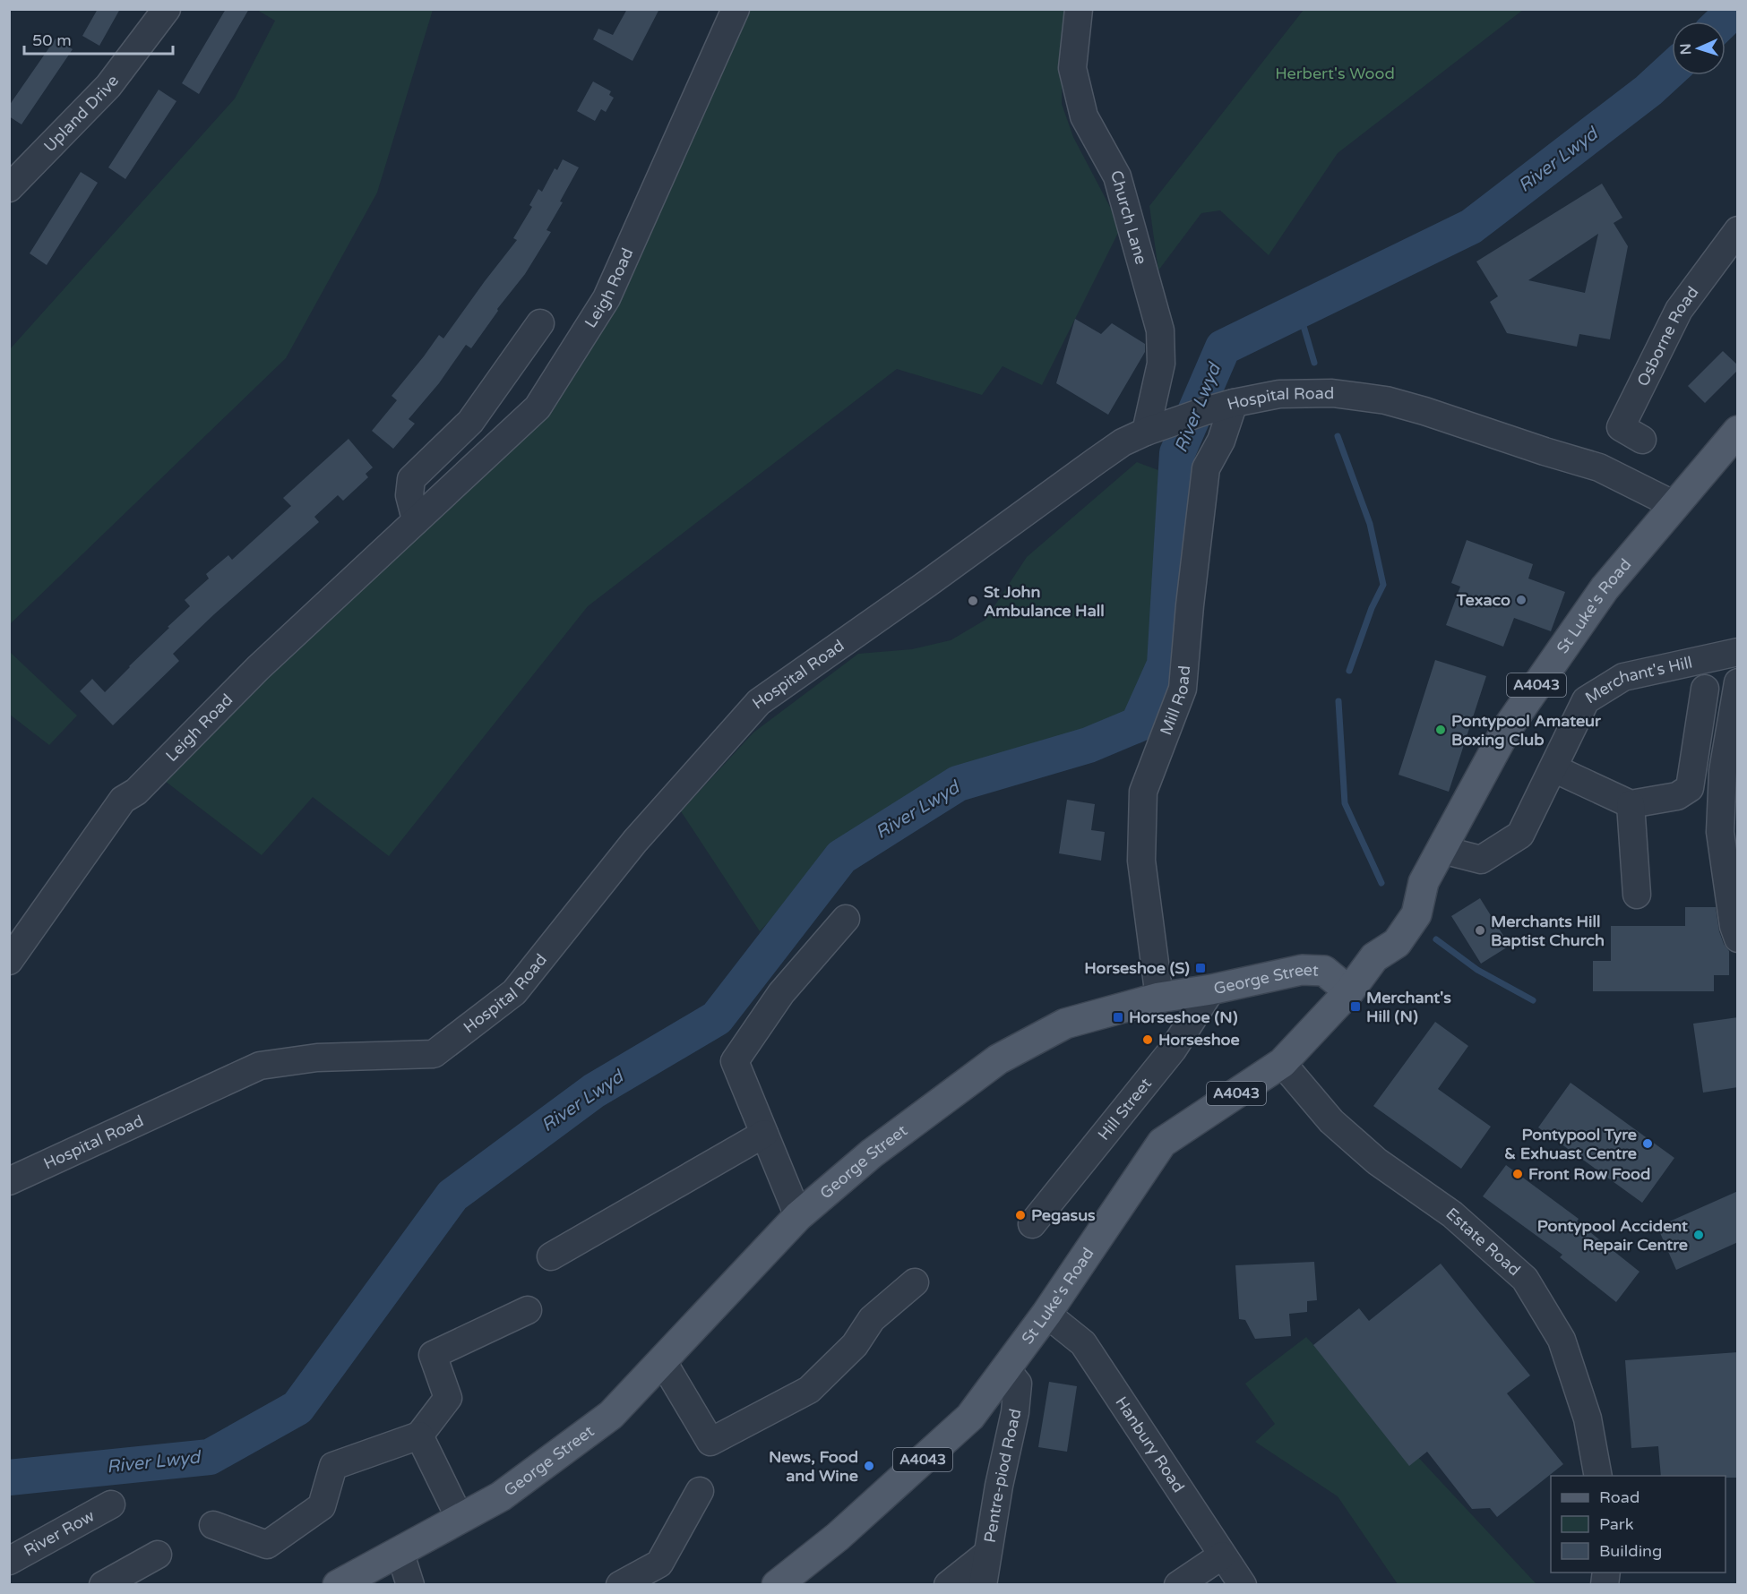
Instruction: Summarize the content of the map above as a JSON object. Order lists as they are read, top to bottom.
{
  "streets": {
    "main road": ["St Luke's Road", "A4043", "George Street"],
    "street": [
      "Upland Drive",
      "Church Lane",
      "Leigh Road",
      "Osborne Road",
      "Hospital Road",
      "Merchant's Hill",
      "Mill Road",
      "Hill Street",
      "Estate Road",
      "Hanbury Road",
      "Pentre-piod Road",
      "River Row"
    ]
  },
  "crossings": [
    ["Church Lane", "Hospital Road"],
    ["Hospital Road", "St Luke's Road"],
    ["Hospital Road", "Mill Road"],
    ["St Luke's Road", "Merchant's Hill"],
    ["St Luke's Road", "George Street"],
    ["St Luke's Road", "Estate Road"],
    ["St Luke's Road", "Hanbury Road"],
    ["St Luke's Road", "Pentre-piod Road"],
    ["Mill Road", "George Street"],
    ["George Street", "Hill Street"]
  ],
  "water": ["River Lwyd"],
  "parks": ["Herbert's Wood"],
  "places": {
    "other": [
      "Texaco",
      "St John Ambulance Hall",
      "Pontypool Amateur Boxing Club",
      "Merchants Hill Baptist Church",
      "Horseshoe",
      "Pontypool Tyre & Exhuast Centre",
      "Front Row Food",
      "Pegasus",
      "Pontypool Accident Repair Centre",
      "News, Food and Wine"
    ],
    "transit": ["Horseshoe (S)", "Merchant's Hill (N)", "Horseshoe (N)"]
  },
  "legend": ["Road", "Park", "Building"],
  "scale_bar": "50 m",
  "north": "left"
}
